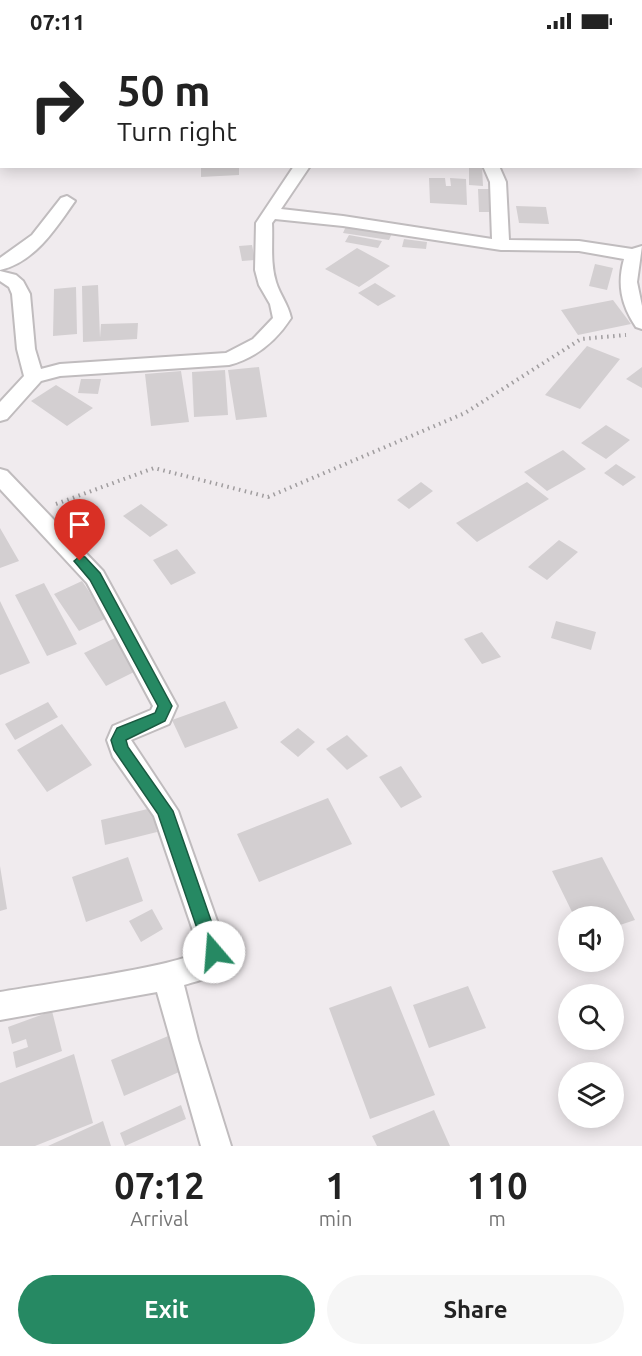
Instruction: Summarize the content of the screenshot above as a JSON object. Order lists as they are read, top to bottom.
{
  "page": {
    "status": "07:11",
    "turn": ["50 m", "Turn right"],
    "eta": [
      "07:12",
      "Arrival",
      "1",
      "min",
      "110",
      "m"
    ],
    "buttons": ["Exit", "Share"]
  }
}
